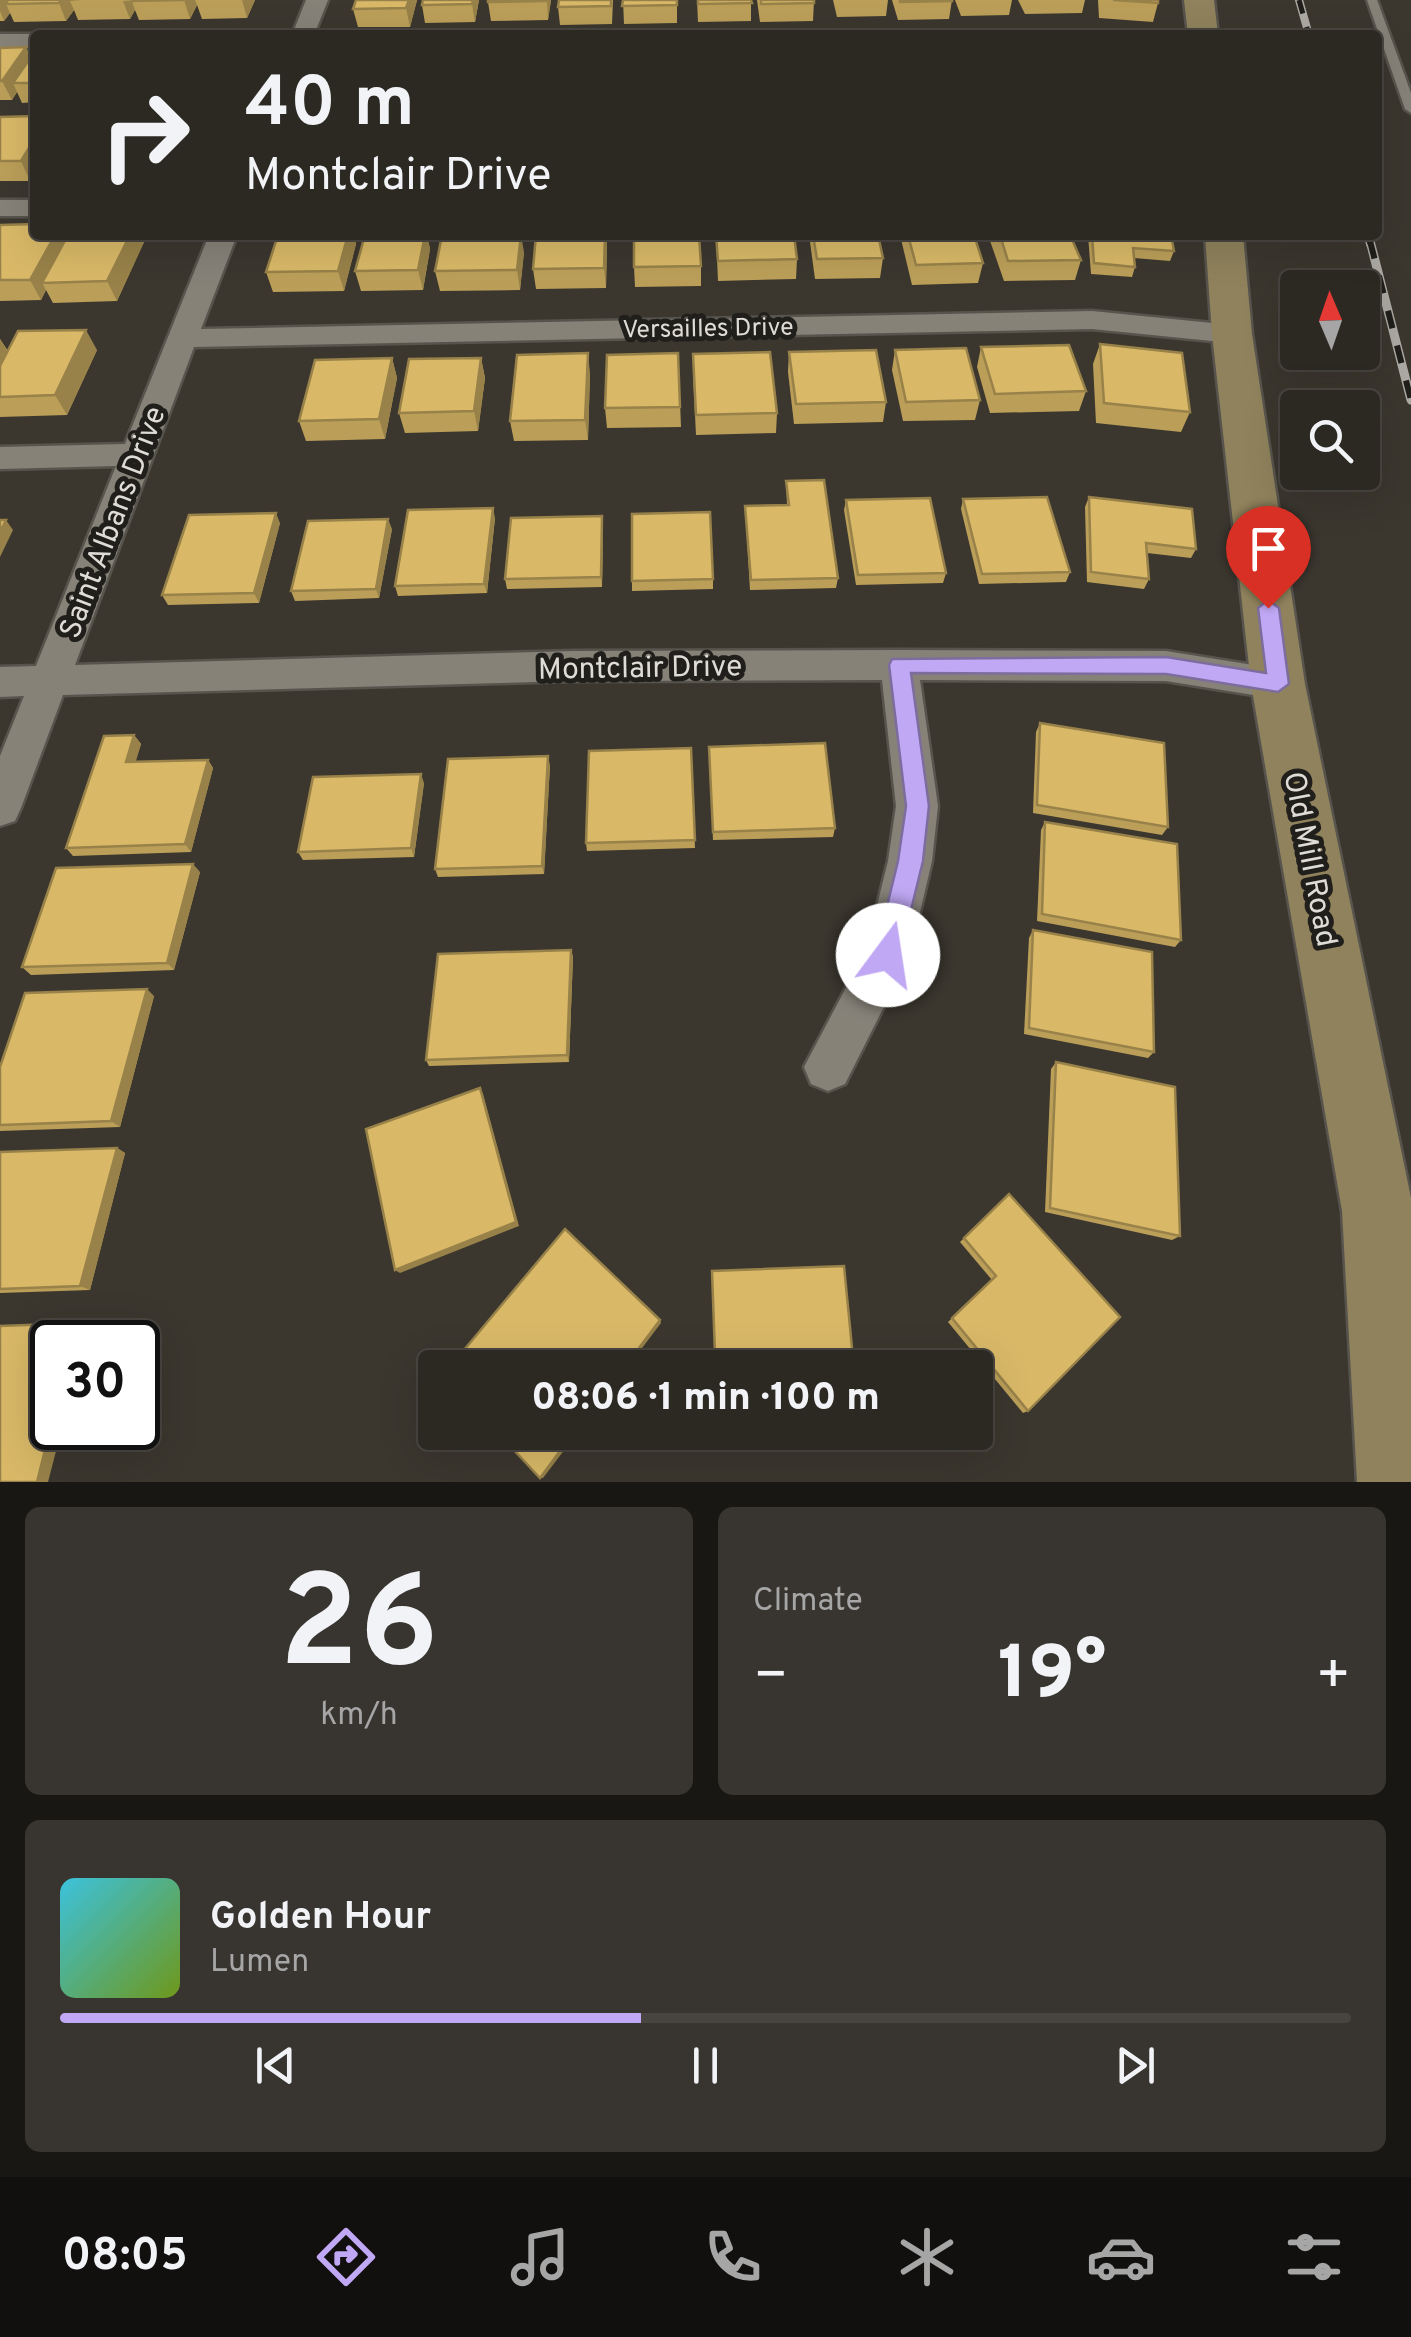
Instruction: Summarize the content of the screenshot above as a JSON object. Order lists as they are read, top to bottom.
{
  "streets": {
    "street": [
      "Versailles Drive",
      "Saint Albans Drive",
      "Montclair Drive",
      "Old Mill Road"
    ]
  },
  "crossings": [
    ["Versailles Drive", "Saint Albans Drive"],
    ["Versailles Drive", "Old Mill Road"],
    ["Saint Albans Drive", "Montclair Drive"],
    ["Montclair Drive", "Old Mill Road"]
  ],
  "north": "top",
  "page": {
    "turn": ["40 m", "Montclair Drive"],
    "limit": "30",
    "trip": "08:06 · 1 min · 100 m",
    "tile": [
      ["26", "km/h"],
      "Climate"
    ],
    "heat": ["−", "19°", "+"],
    "song": ["Golden Hour", "Lumen"],
    "tabs": "08:05"
  }
}
